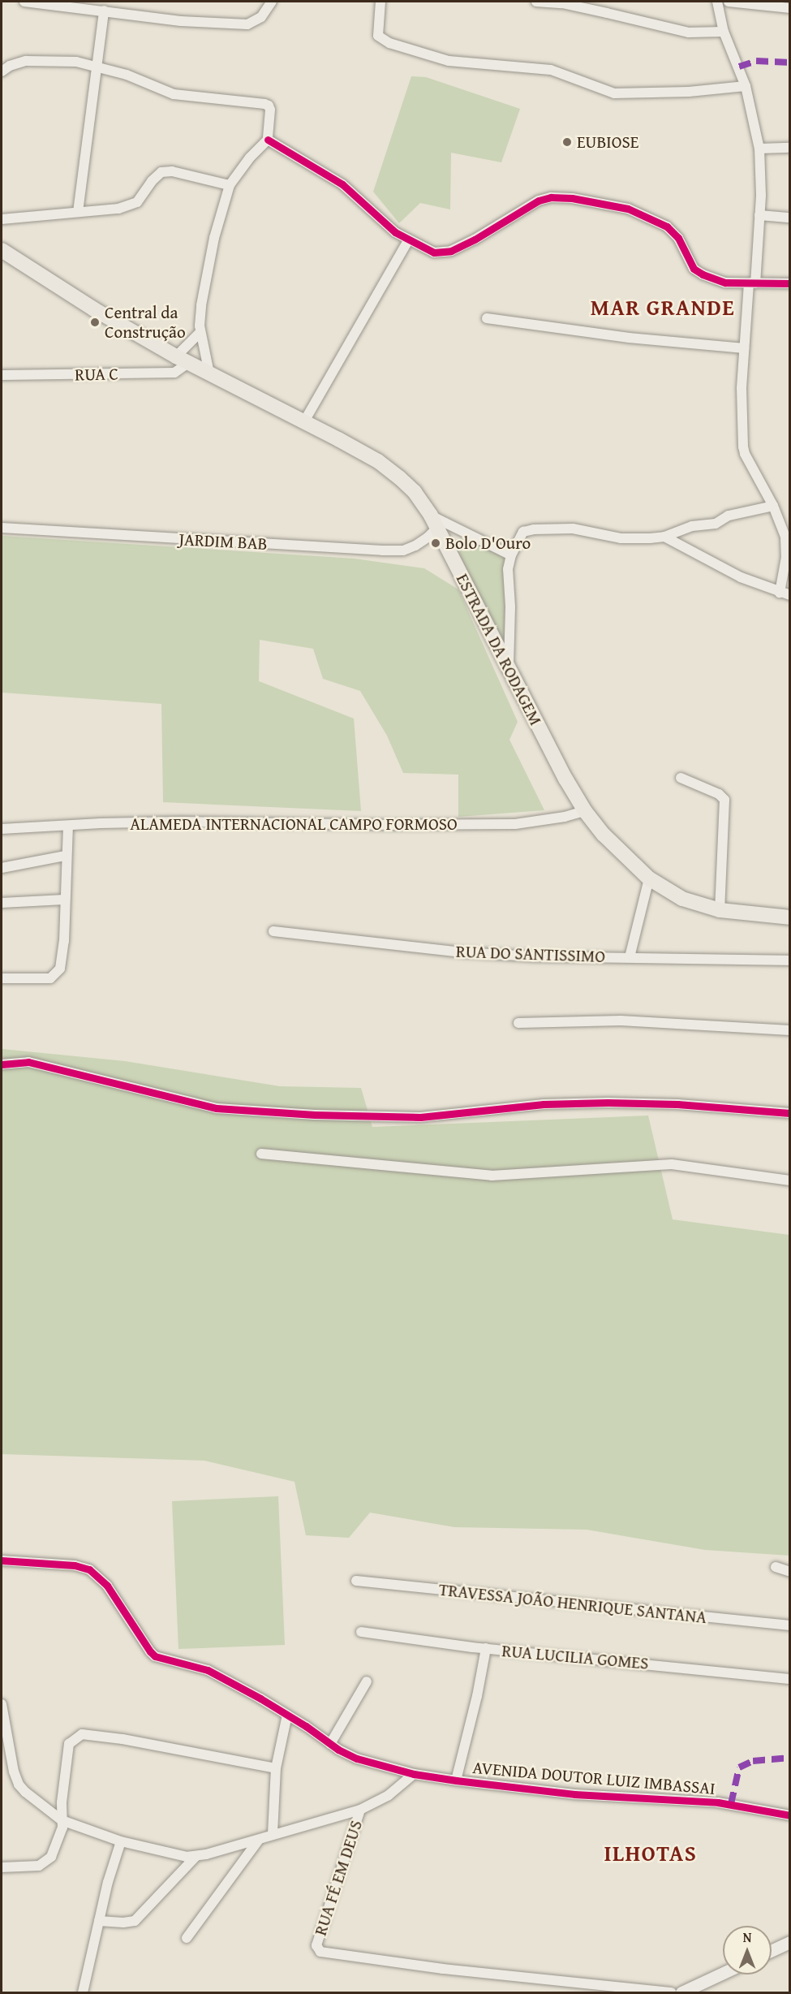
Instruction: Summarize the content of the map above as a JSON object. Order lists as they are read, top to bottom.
{
  "streets": {
    "main road": ["ESTRADA DA RODAGEM"],
    "street": [
      "RUA C",
      "JARDIM BAB",
      "ALAMEDA INTERNACIONAL CAMPO FORMOSO",
      "RUA DO SANTISSIMO",
      "TRAVESSA JOÃO HENRIQUE SANTANA",
      "RUA LUCILIA GOMES",
      "AVENIDA DOUTOR LUIZ IMBASSAI",
      "RUA FÉ EM DEUS"
    ]
  },
  "crossings": [
    ["RUA C", "ESTRADA DA RODAGEM"],
    ["JARDIM BAB", "ESTRADA DA RODAGEM"],
    ["ESTRADA DA RODAGEM", "ALAMEDA INTERNACIONAL CAMPO FORMOSO"]
  ],
  "districts": ["MAR GRANDE", "ILHOTAS"],
  "places": ["EUBIOSE", "Central da Construção", "Bolo D'Ouro"],
  "north": "top"
}
